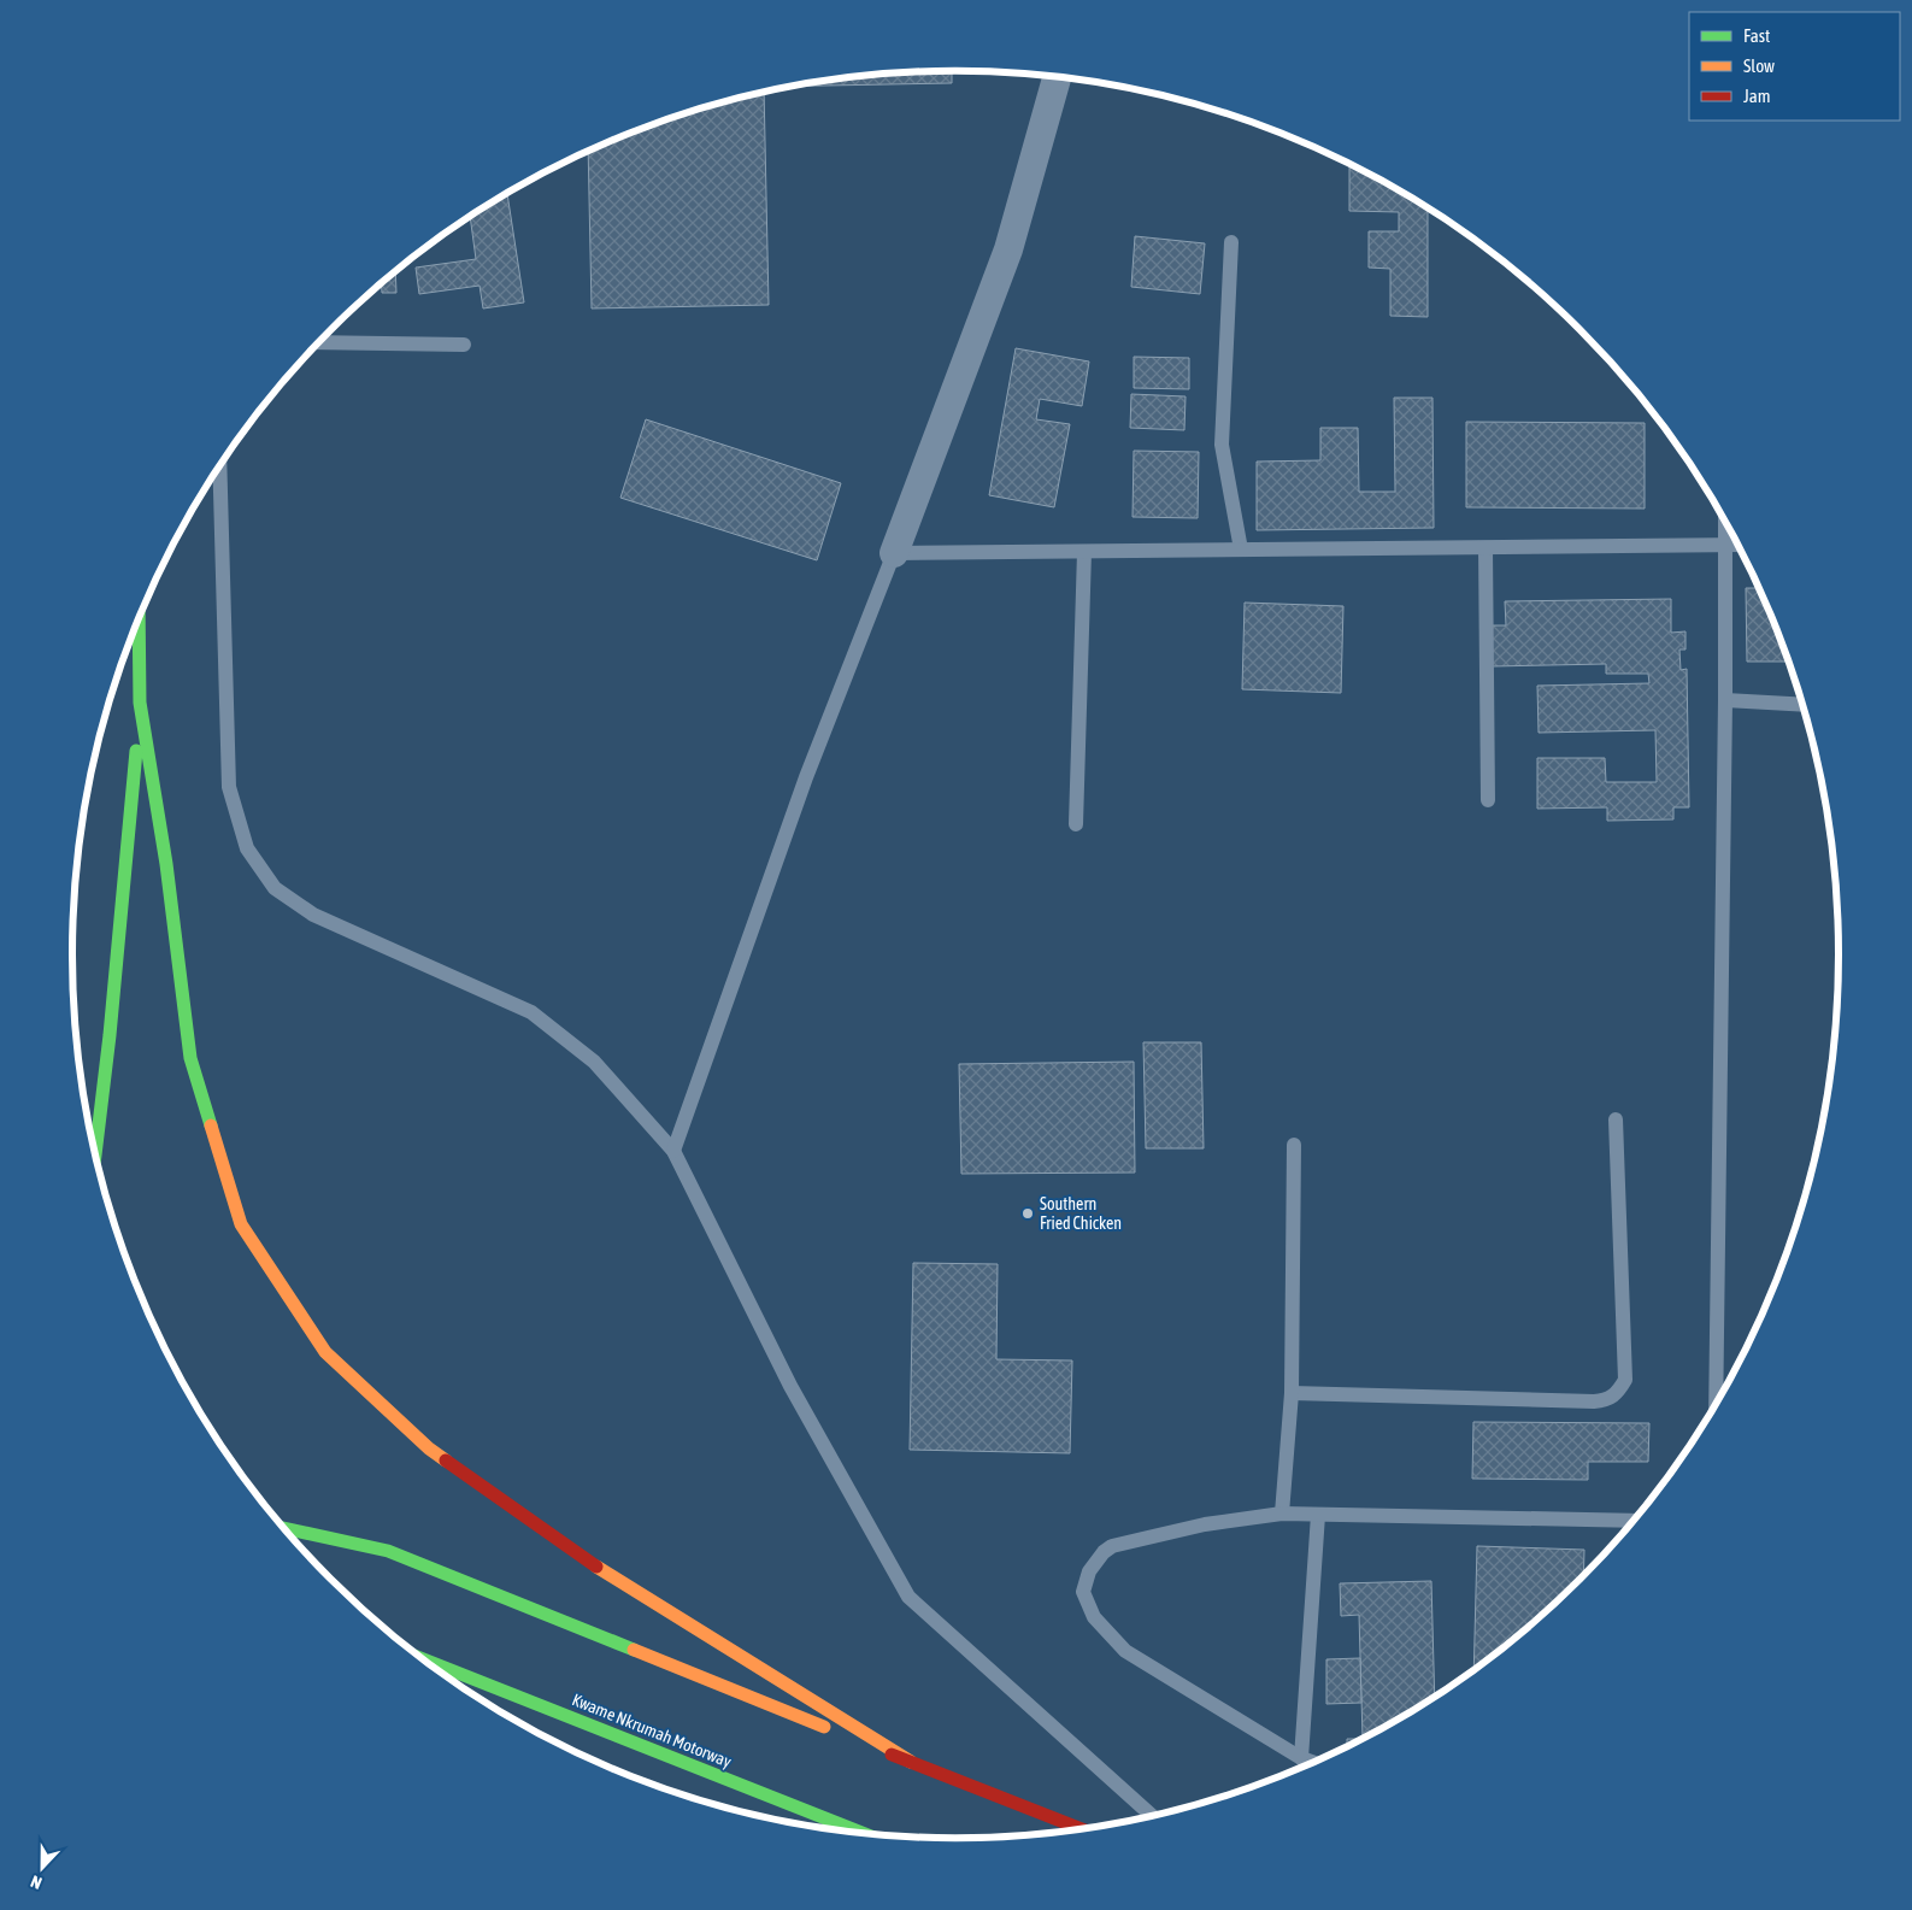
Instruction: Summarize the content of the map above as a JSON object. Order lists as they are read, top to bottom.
{
  "streets": {
    "highway": ["Kwame Nkrumah Motorway"]
  },
  "places": ["Southern Fried Chicken"],
  "legend": ["Fast", "Slow", "Jam"],
  "north": "bottom"
}
